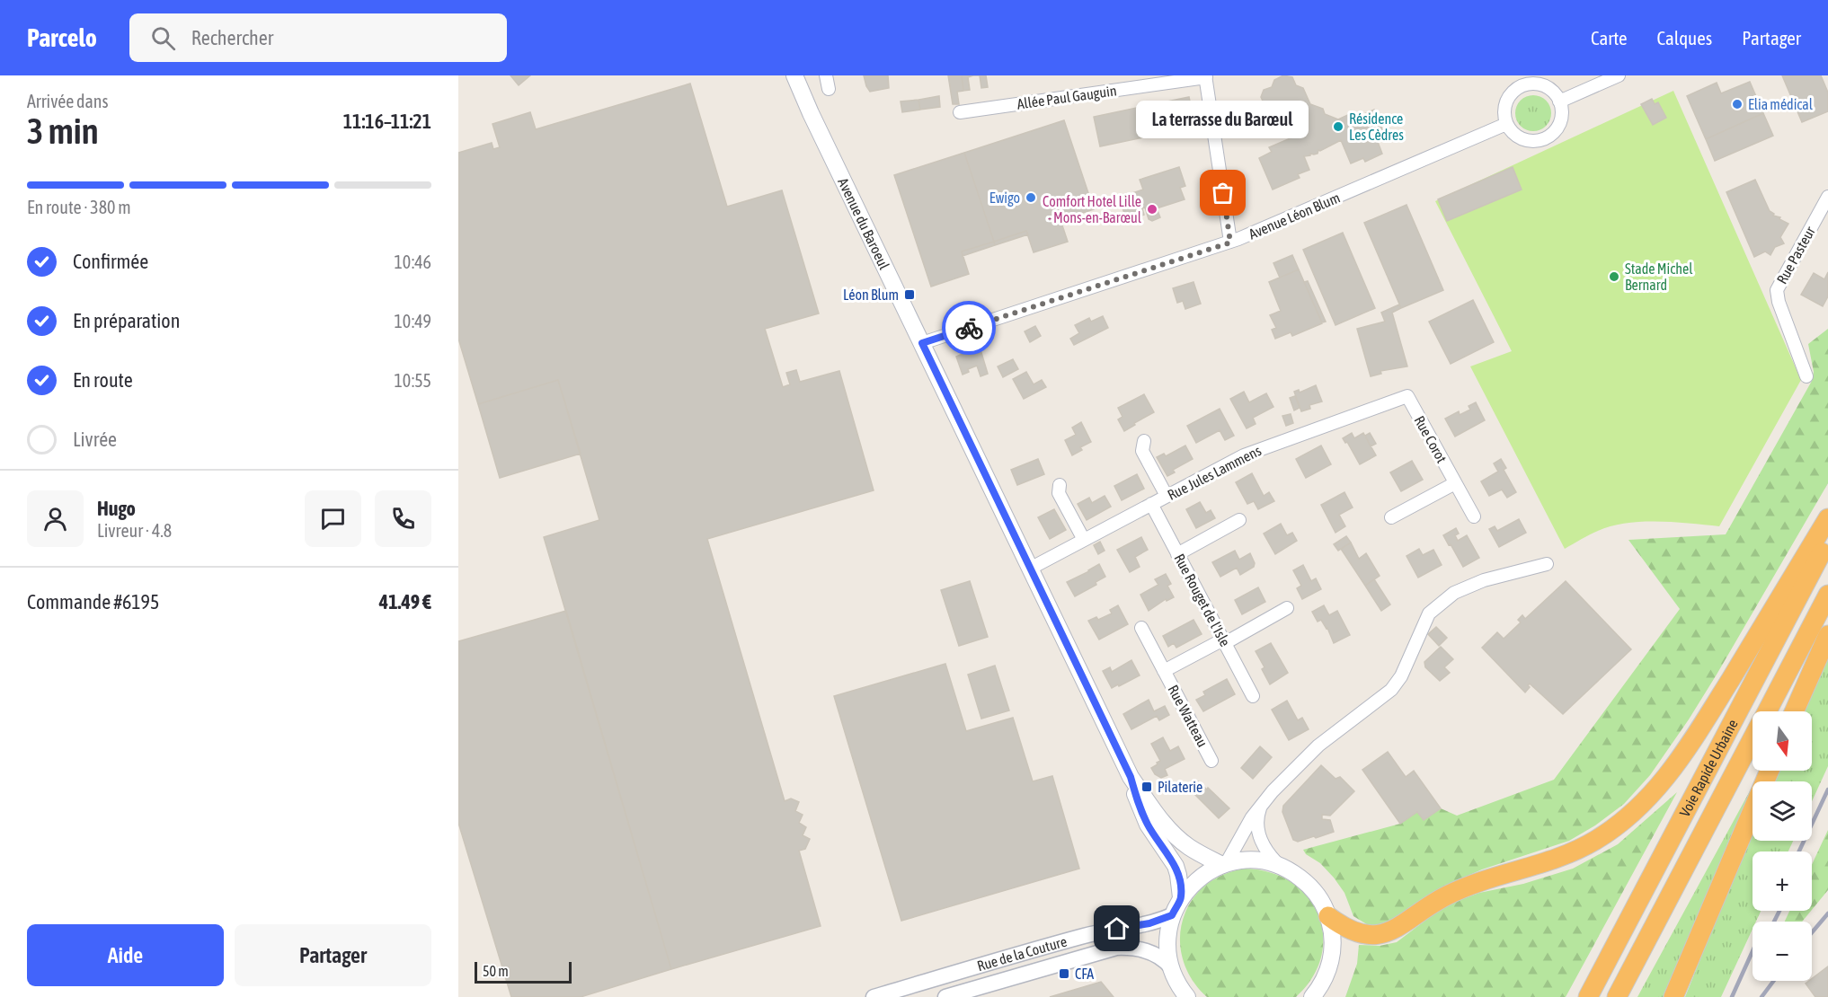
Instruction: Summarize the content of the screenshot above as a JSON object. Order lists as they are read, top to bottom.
{
  "streets": {
    "highway": ["Voie Rapide Urbaine"],
    "main road": ["Avenue du Baroeul"],
    "street": [
      "Allée Paul Gauguin",
      "Avenue Léon Blum",
      "Rue Pasteur",
      "Rue Corot",
      "Rue Jules Lammens",
      "Rue Rouget de l'Isle",
      "Rue Watteau",
      "Rue de la Couture"
    ]
  },
  "crossings": [
    ["Avenue Léon Blum", "Avenue du Baroeul"],
    ["Avenue du Baroeul", "Rue Jules Lammens"],
    ["Rue Corot", "Rue Jules Lammens"],
    ["Rue Jules Lammens", "Rue Rouget de l'Isle"],
    ["Rue Rouget de l'Isle", "Rue Watteau"]
  ],
  "places": {
    "other": [
      "Elia médical",
      "Résidence Les Cèdres",
      "La terrasse du Barœul",
      "Ewigo",
      "Comfort Hotel Lille - Mons-en-Barœul",
      "Stade Michel Bernard"
    ],
    "transit": ["Léon Blum", "Pilaterie", "CFA"]
  },
  "scale_bar": "50 m",
  "north": "bottom",
  "page": {
    "header": "Parcelo",
    "search": "Rechercher",
    "nav": ["Carte", "Calques", "Partager"],
    "heading": ["3 min", "Arrivée dans", "11:16–11:21"],
    "panel": [
      "Hugo",
      "Livreur · 4.8",
      "Commande #6195",
      "41.49 €"
    ],
    "bubble": "La terrasse du Barœul",
    "bar": "En route · 380 m",
    "list": [
      ["Confirmée", "10:46"],
      ["En préparation", "10:49"],
      ["En route", "10:55"],
      "Livrée"
    ],
    "map_buttons": ["+", "−"],
    "buttons": ["Aide", "Partager"],
    "scale": "50 m"
  }
}
